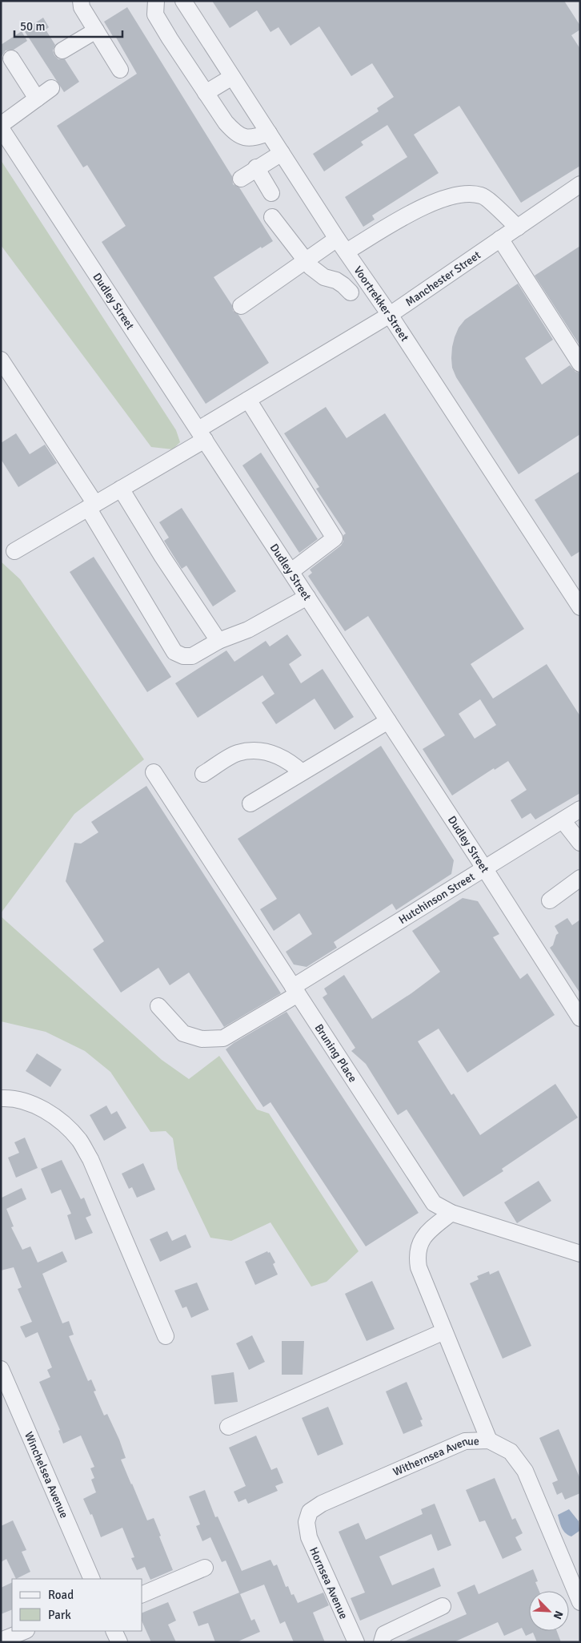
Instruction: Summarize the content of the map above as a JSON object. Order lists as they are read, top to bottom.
{
  "streets": {
    "street": [
      "Manchester Street",
      "Dudley Street",
      "Voortrekker Street",
      "Hutchinson Street",
      "Bruning Place",
      "Withernsea Avenue",
      "Winchelsea Avenue",
      "Hornsea Avenue"
    ]
  },
  "crossings": [
    ["Manchester Street", "Dudley Street"],
    ["Manchester Street", "Voortrekker Street"],
    ["Dudley Street", "Hutchinson Street"],
    ["Hutchinson Street", "Bruning Place"],
    ["Withernsea Avenue", "Hornsea Avenue"]
  ],
  "legend": ["Road", "Park"],
  "scale_bar": "50 m",
  "north": "bottom right"
}
